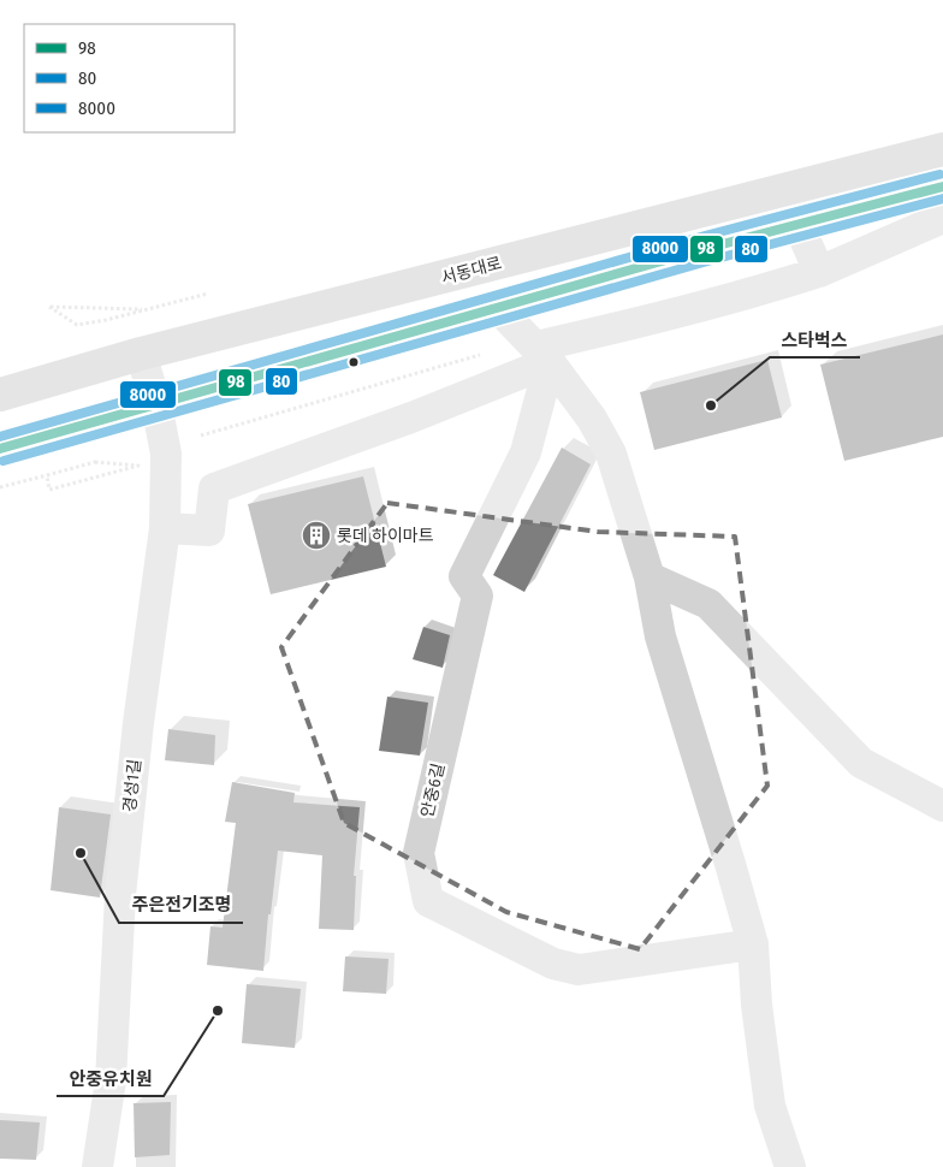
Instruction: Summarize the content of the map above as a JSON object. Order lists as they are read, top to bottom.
{
  "streets": {
    "main road": ["서동대로"],
    "street": ["경성1길", "안중6길"]
  },
  "crossings": [
    ["서동대로", "경성1길"]
  ],
  "places": {
    "other": ["스타벅스", "주은전기조명", "안중유치원"],
    "building": ["롯데 하이마트"]
  },
  "lines": ["transit line 8000", "transit line 98", "transit line 80"],
  "legend": ["98", "80", "8000"]
}
